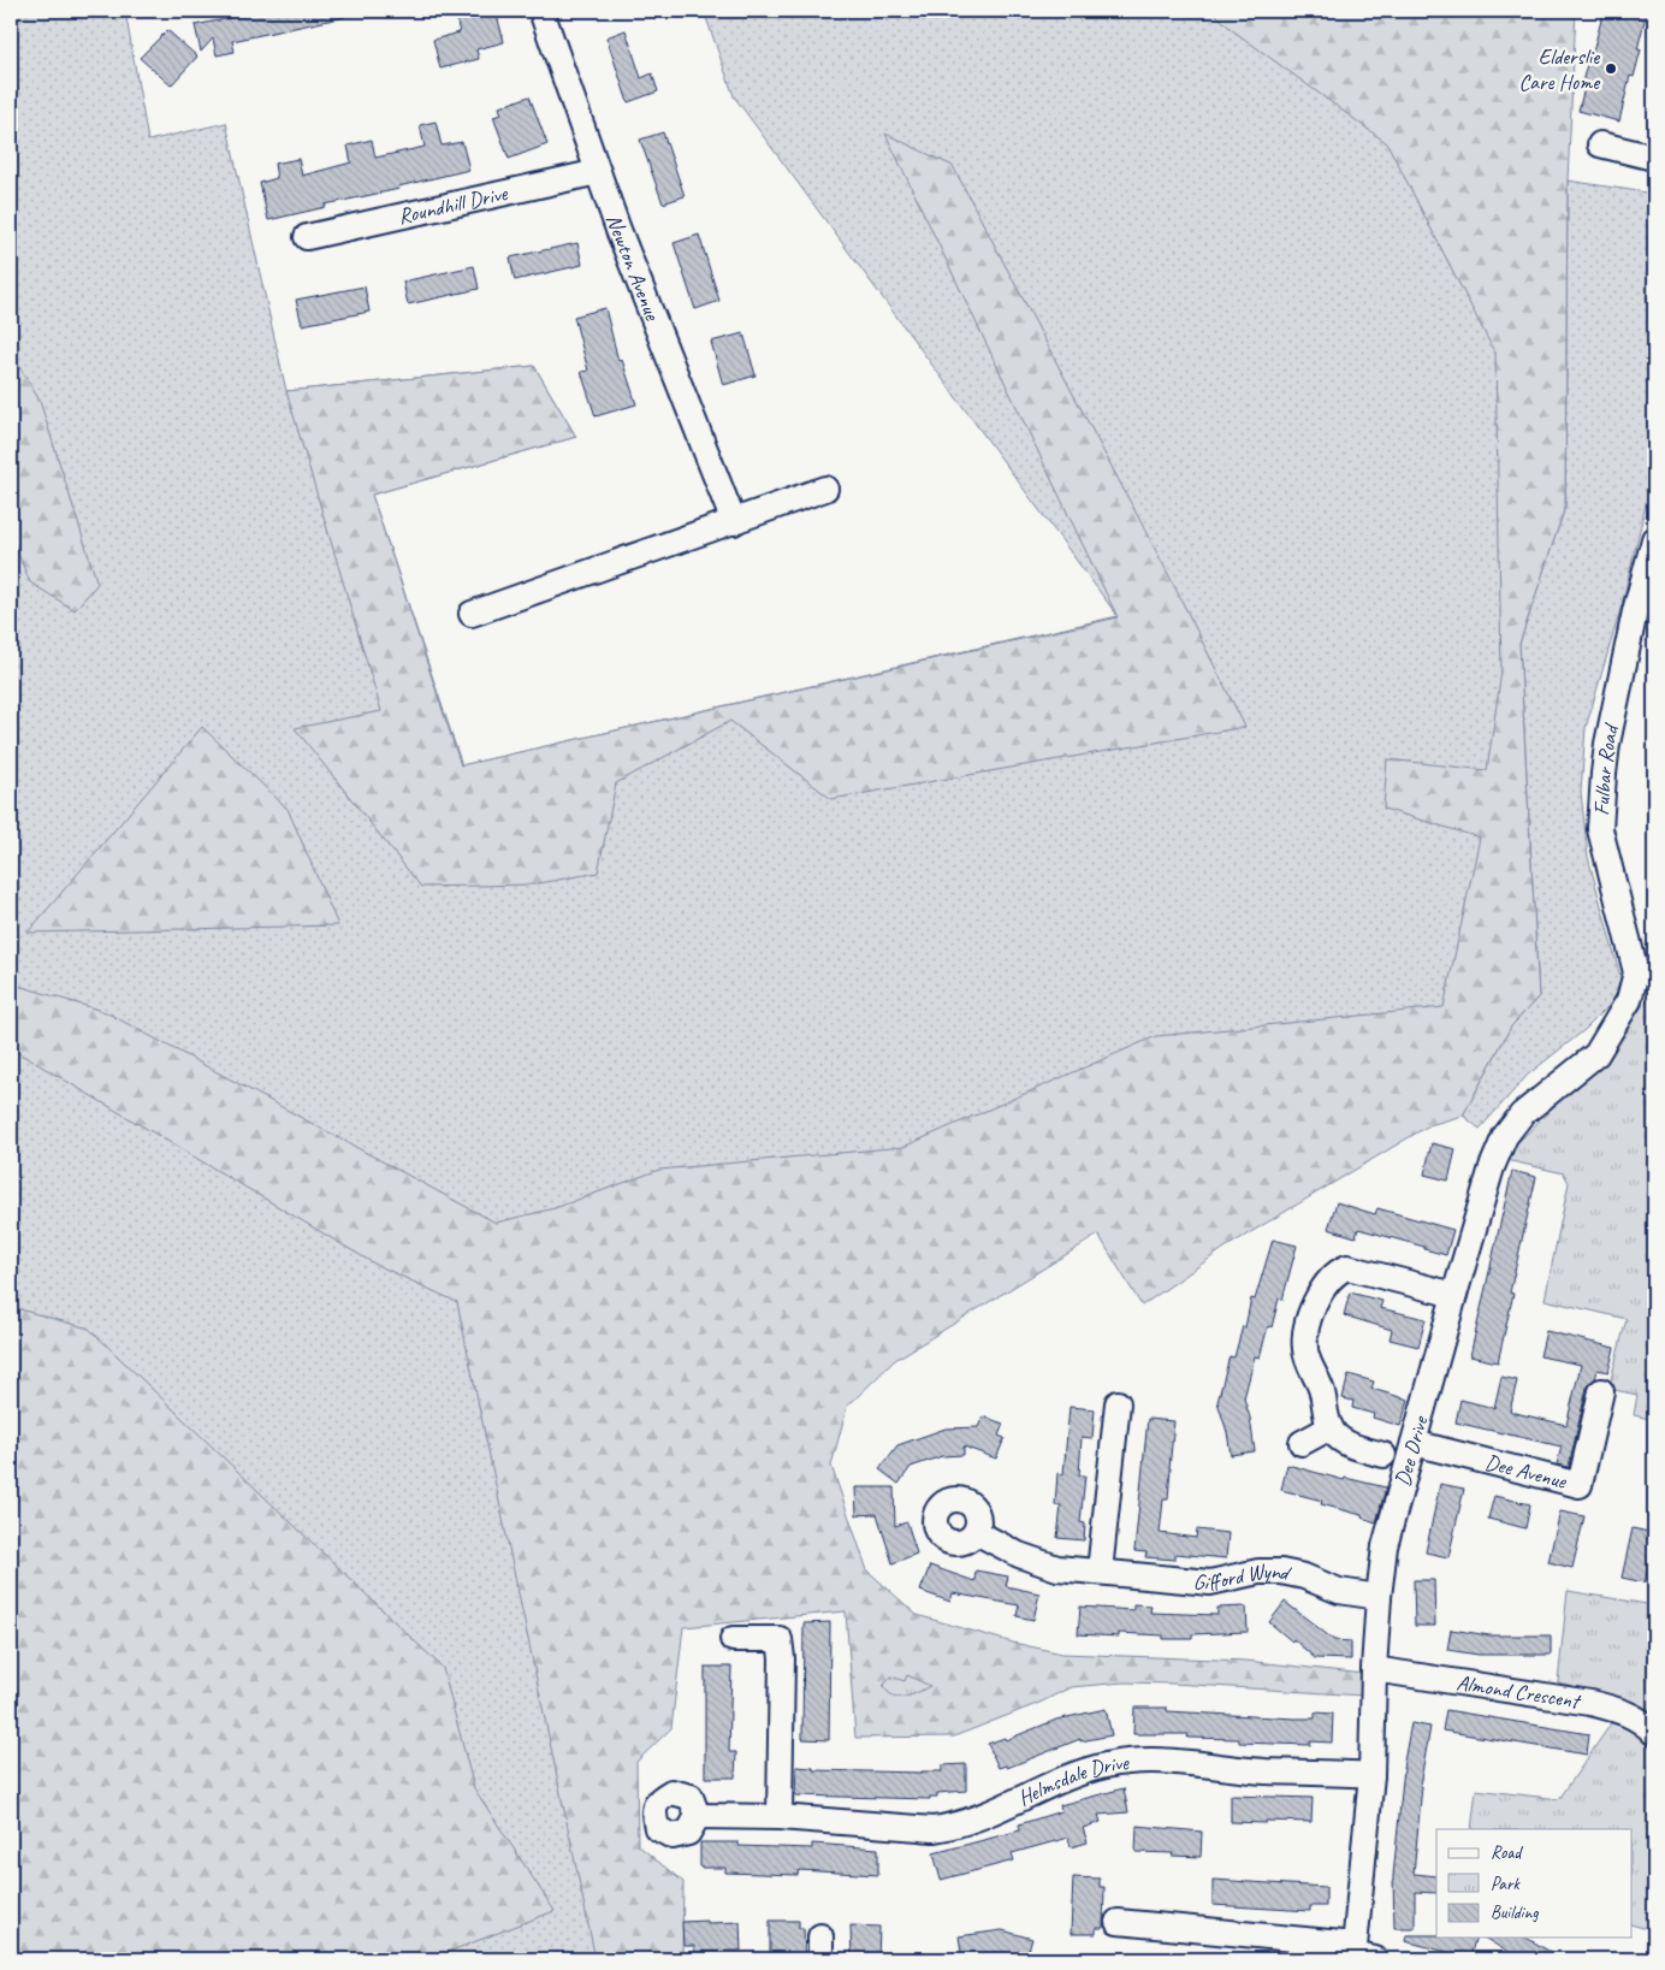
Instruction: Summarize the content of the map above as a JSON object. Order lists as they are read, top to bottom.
{
  "streets": {
    "street": [
      "Roundhill Drive",
      "Newton Avenue",
      "Fulbar Road",
      "Dee Drive",
      "Dee Avenue",
      "Gifford Wynd",
      "Almond Crescent",
      "Helmsdale Drive"
    ]
  },
  "crossings": [
    ["Roundhill Drive", "Newton Avenue"],
    ["Fulbar Road", "Dee Drive"],
    ["Dee Drive", "Dee Avenue"],
    ["Dee Drive", "Gifford Wynd"],
    ["Dee Drive", "Almond Crescent"],
    ["Dee Drive", "Helmsdale Drive"]
  ],
  "places": ["Elderslie Care Home"],
  "legend": ["Road", "Park", "Building"]
}
